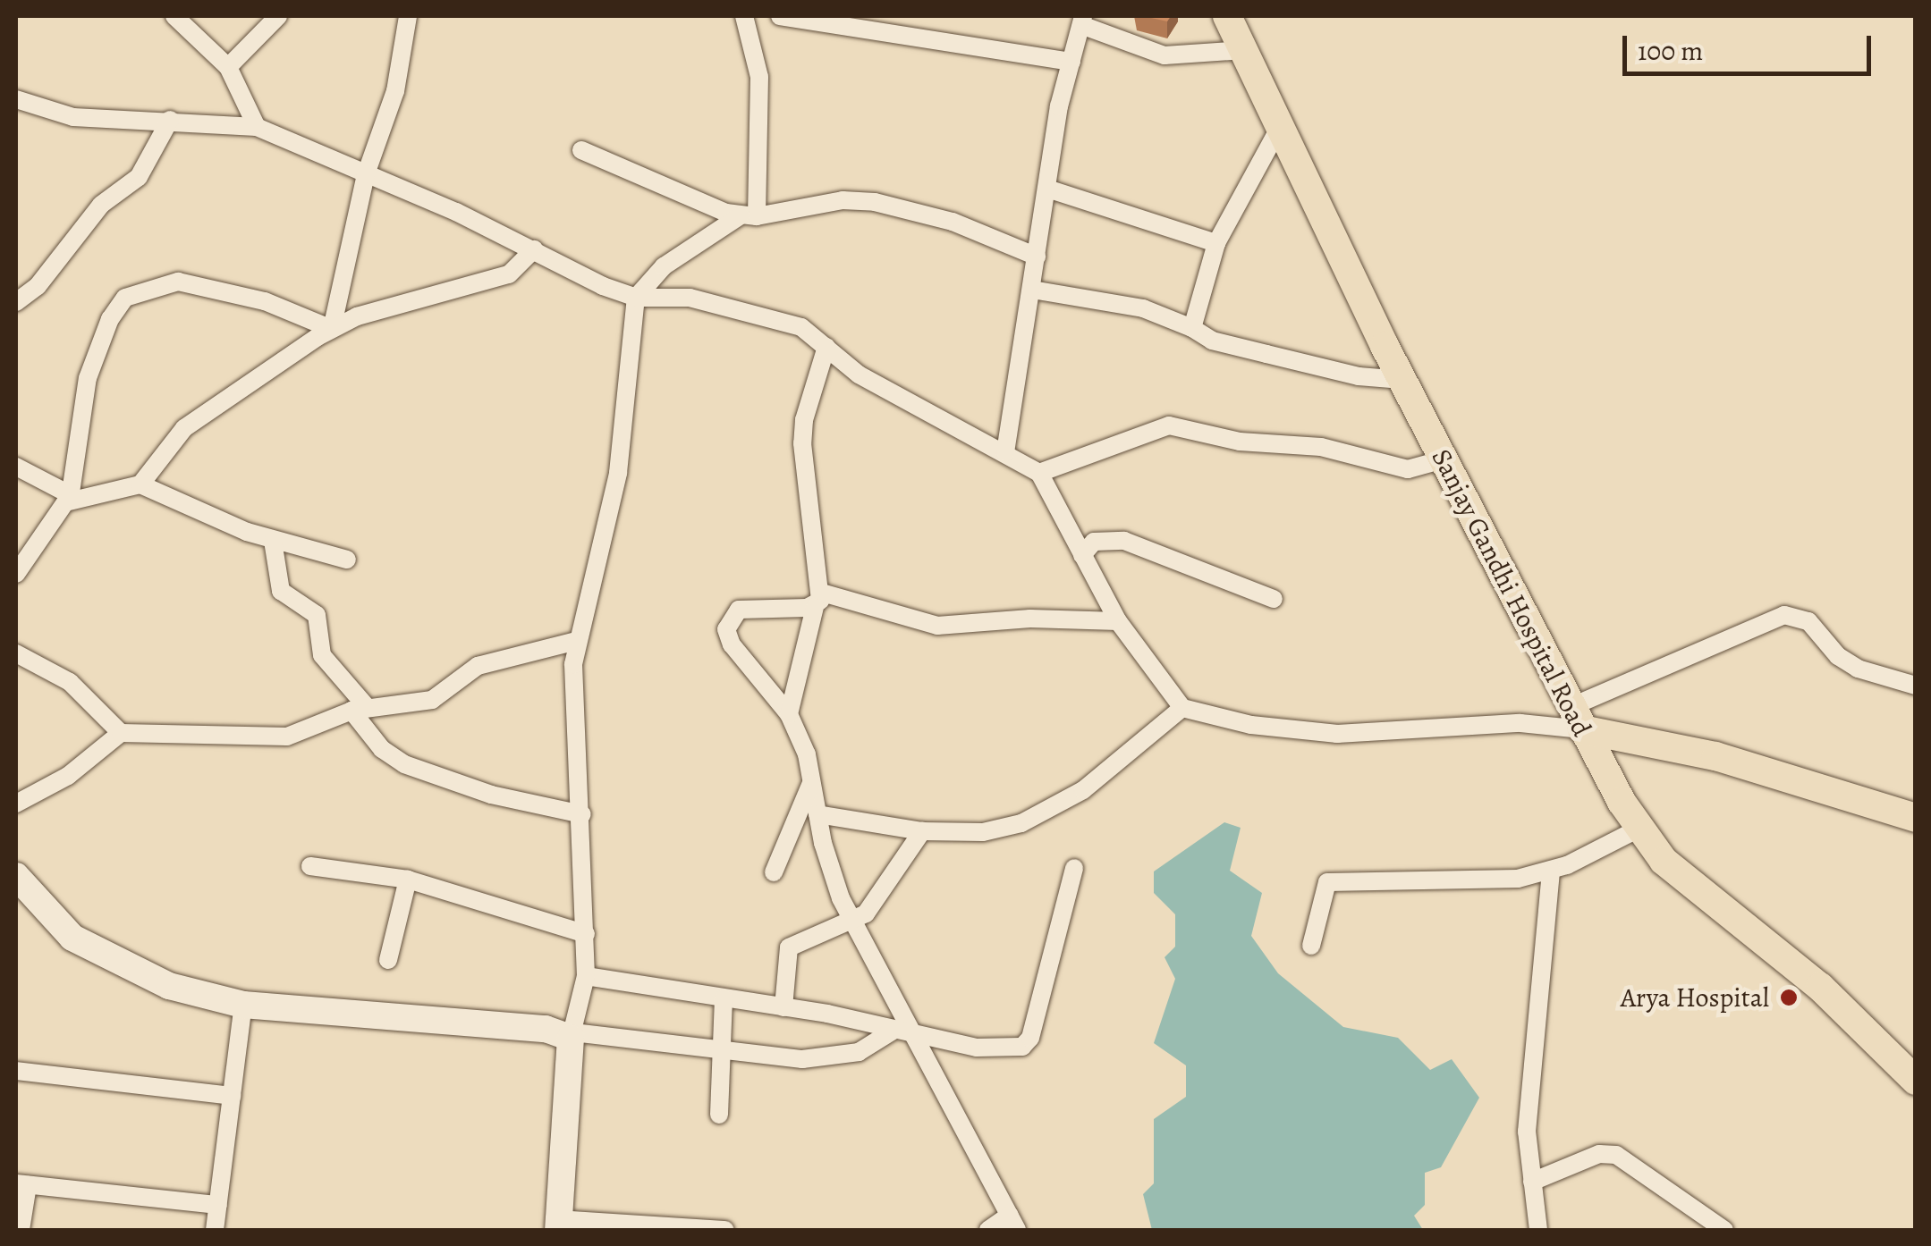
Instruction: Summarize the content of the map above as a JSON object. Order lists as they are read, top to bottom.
{
  "streets": {
    "main road": ["Sanjay Gandhi Hospital Road"]
  },
  "places": ["Arya Hospital"],
  "scale_bar": "100 m"
}
